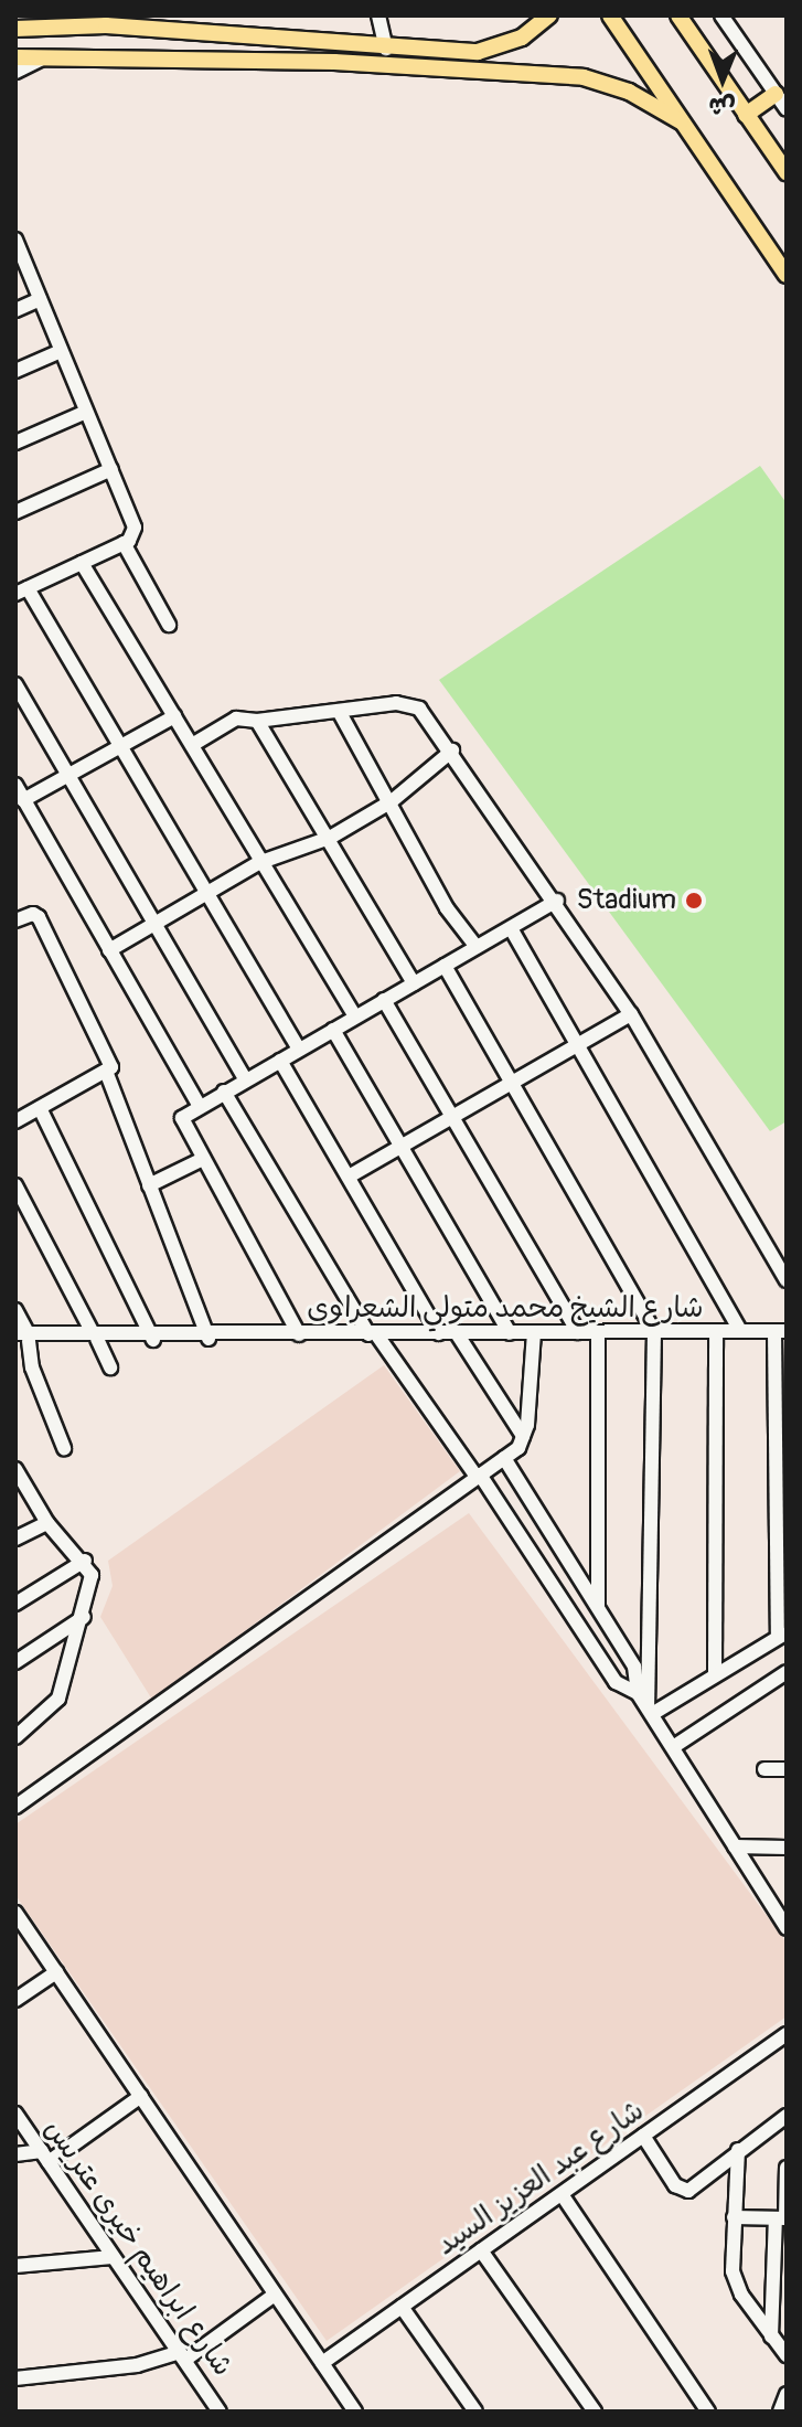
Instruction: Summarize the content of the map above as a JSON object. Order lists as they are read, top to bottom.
{
  "streets": {
    "street": ["شارع الشيخ محمد متولي الشعراوى", "شارع عبد العزيز السيد", "شارع ابراهيم خيرى عتريس"]
  },
  "places": ["Stadium"],
  "north": "bottom"
}
